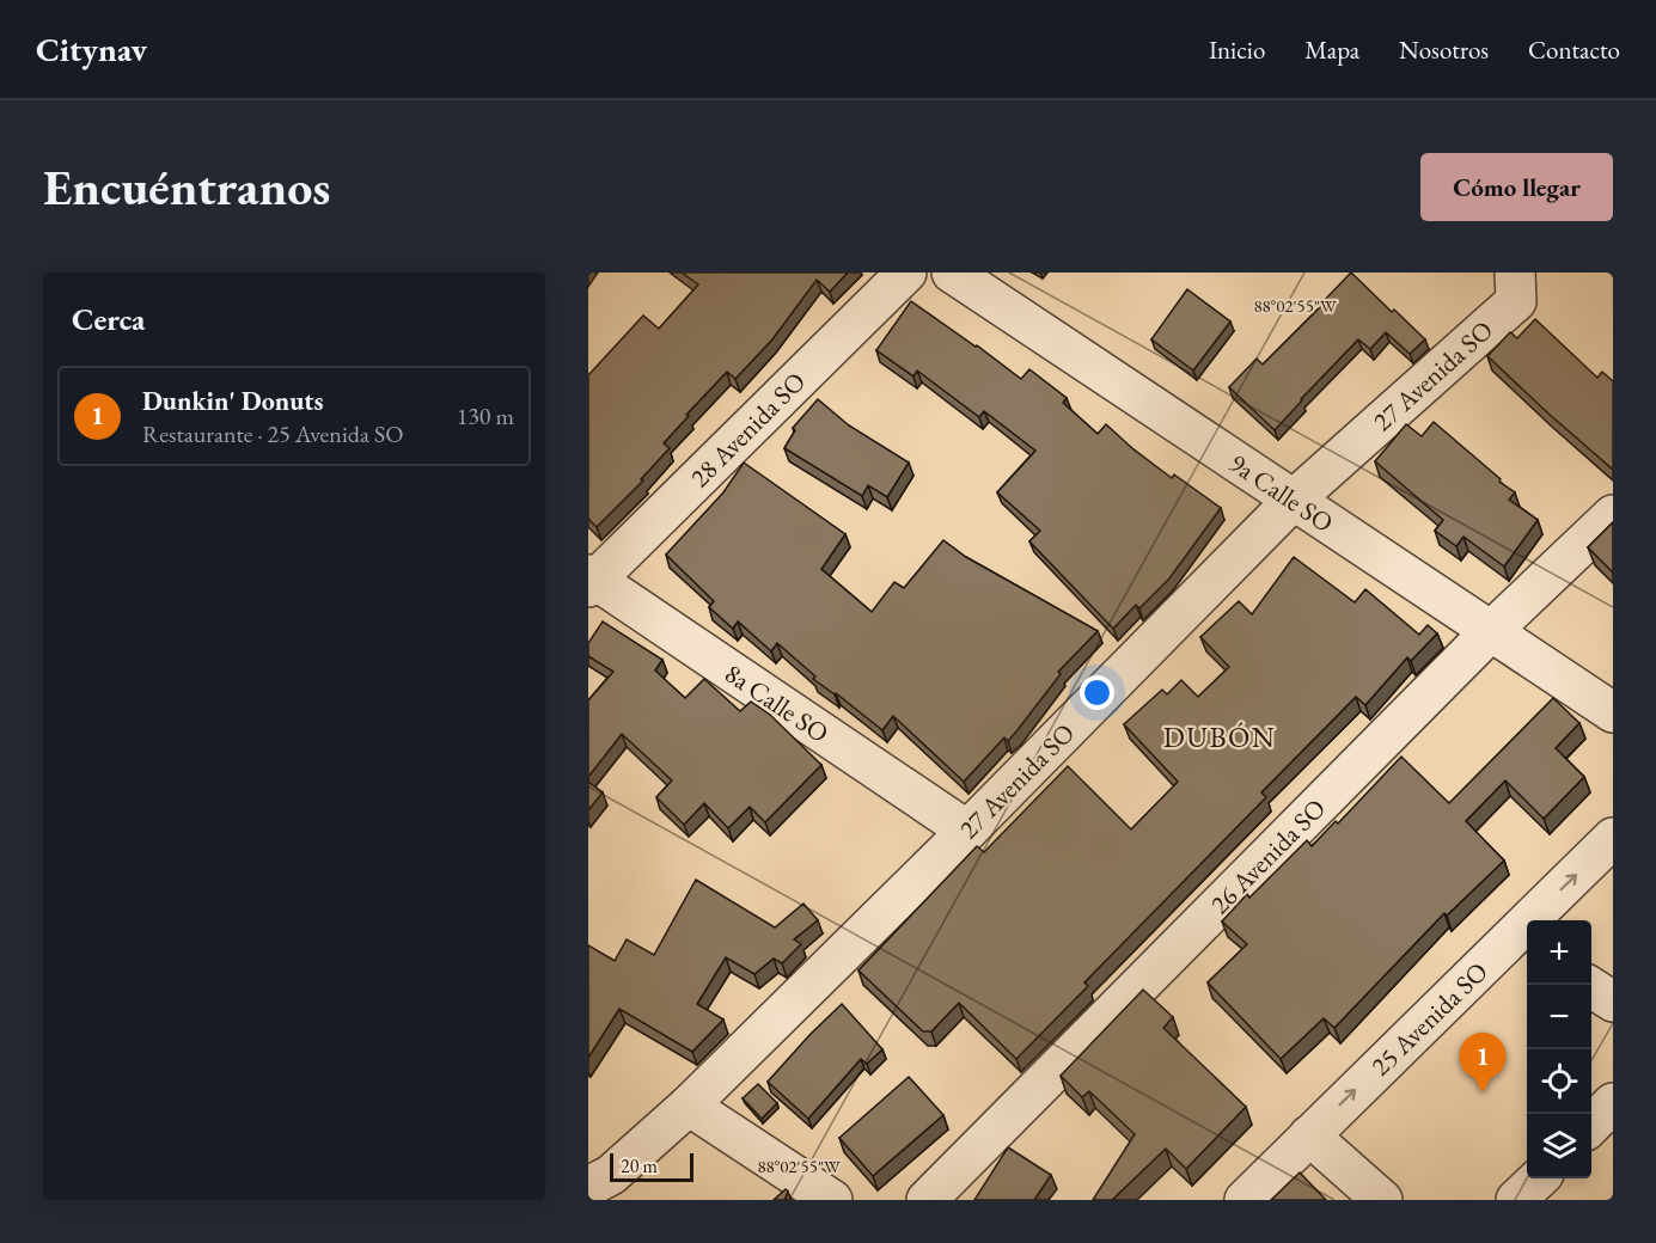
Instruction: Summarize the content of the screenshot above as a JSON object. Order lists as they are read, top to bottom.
{
  "streets": {
    "street": [
      "27 Avenida SO",
      "28 Avenida SO",
      "9a Calle SO",
      "8a Calle SO",
      "26 Avenida SO",
      "25 Avenida SO"
    ]
  },
  "crossings": [
    ["27 Avenida SO", "9a Calle SO"],
    ["27 Avenida SO", "8a Calle SO"],
    ["28 Avenida SO", "8a Calle SO"],
    ["9a Calle SO", "26 Avenida SO"]
  ],
  "one_way": ["25 Avenida SO"],
  "districts": ["DUBÓN"],
  "scale_bar": "20 m",
  "page": {
    "header": "Citynav",
    "nav": [
      "Inicio",
      "Mapa",
      "Nosotros",
      "Contacto"
    ],
    "buttons": "Cómo llegar",
    "title": "Encuéntranos",
    "heading": "Cerca",
    "list": [
      {
        "mark": "1",
        "name": "Dunkin' Donuts",
        "note": "Restaurante · 25 Avenida SO",
        "value": "130 m"
      }
    ],
    "map_buttons": ["+", "−"],
    "pins": "1",
    "scale": "20 m"
  },
  "coordinates": ["88°02'55\"W"]
}
